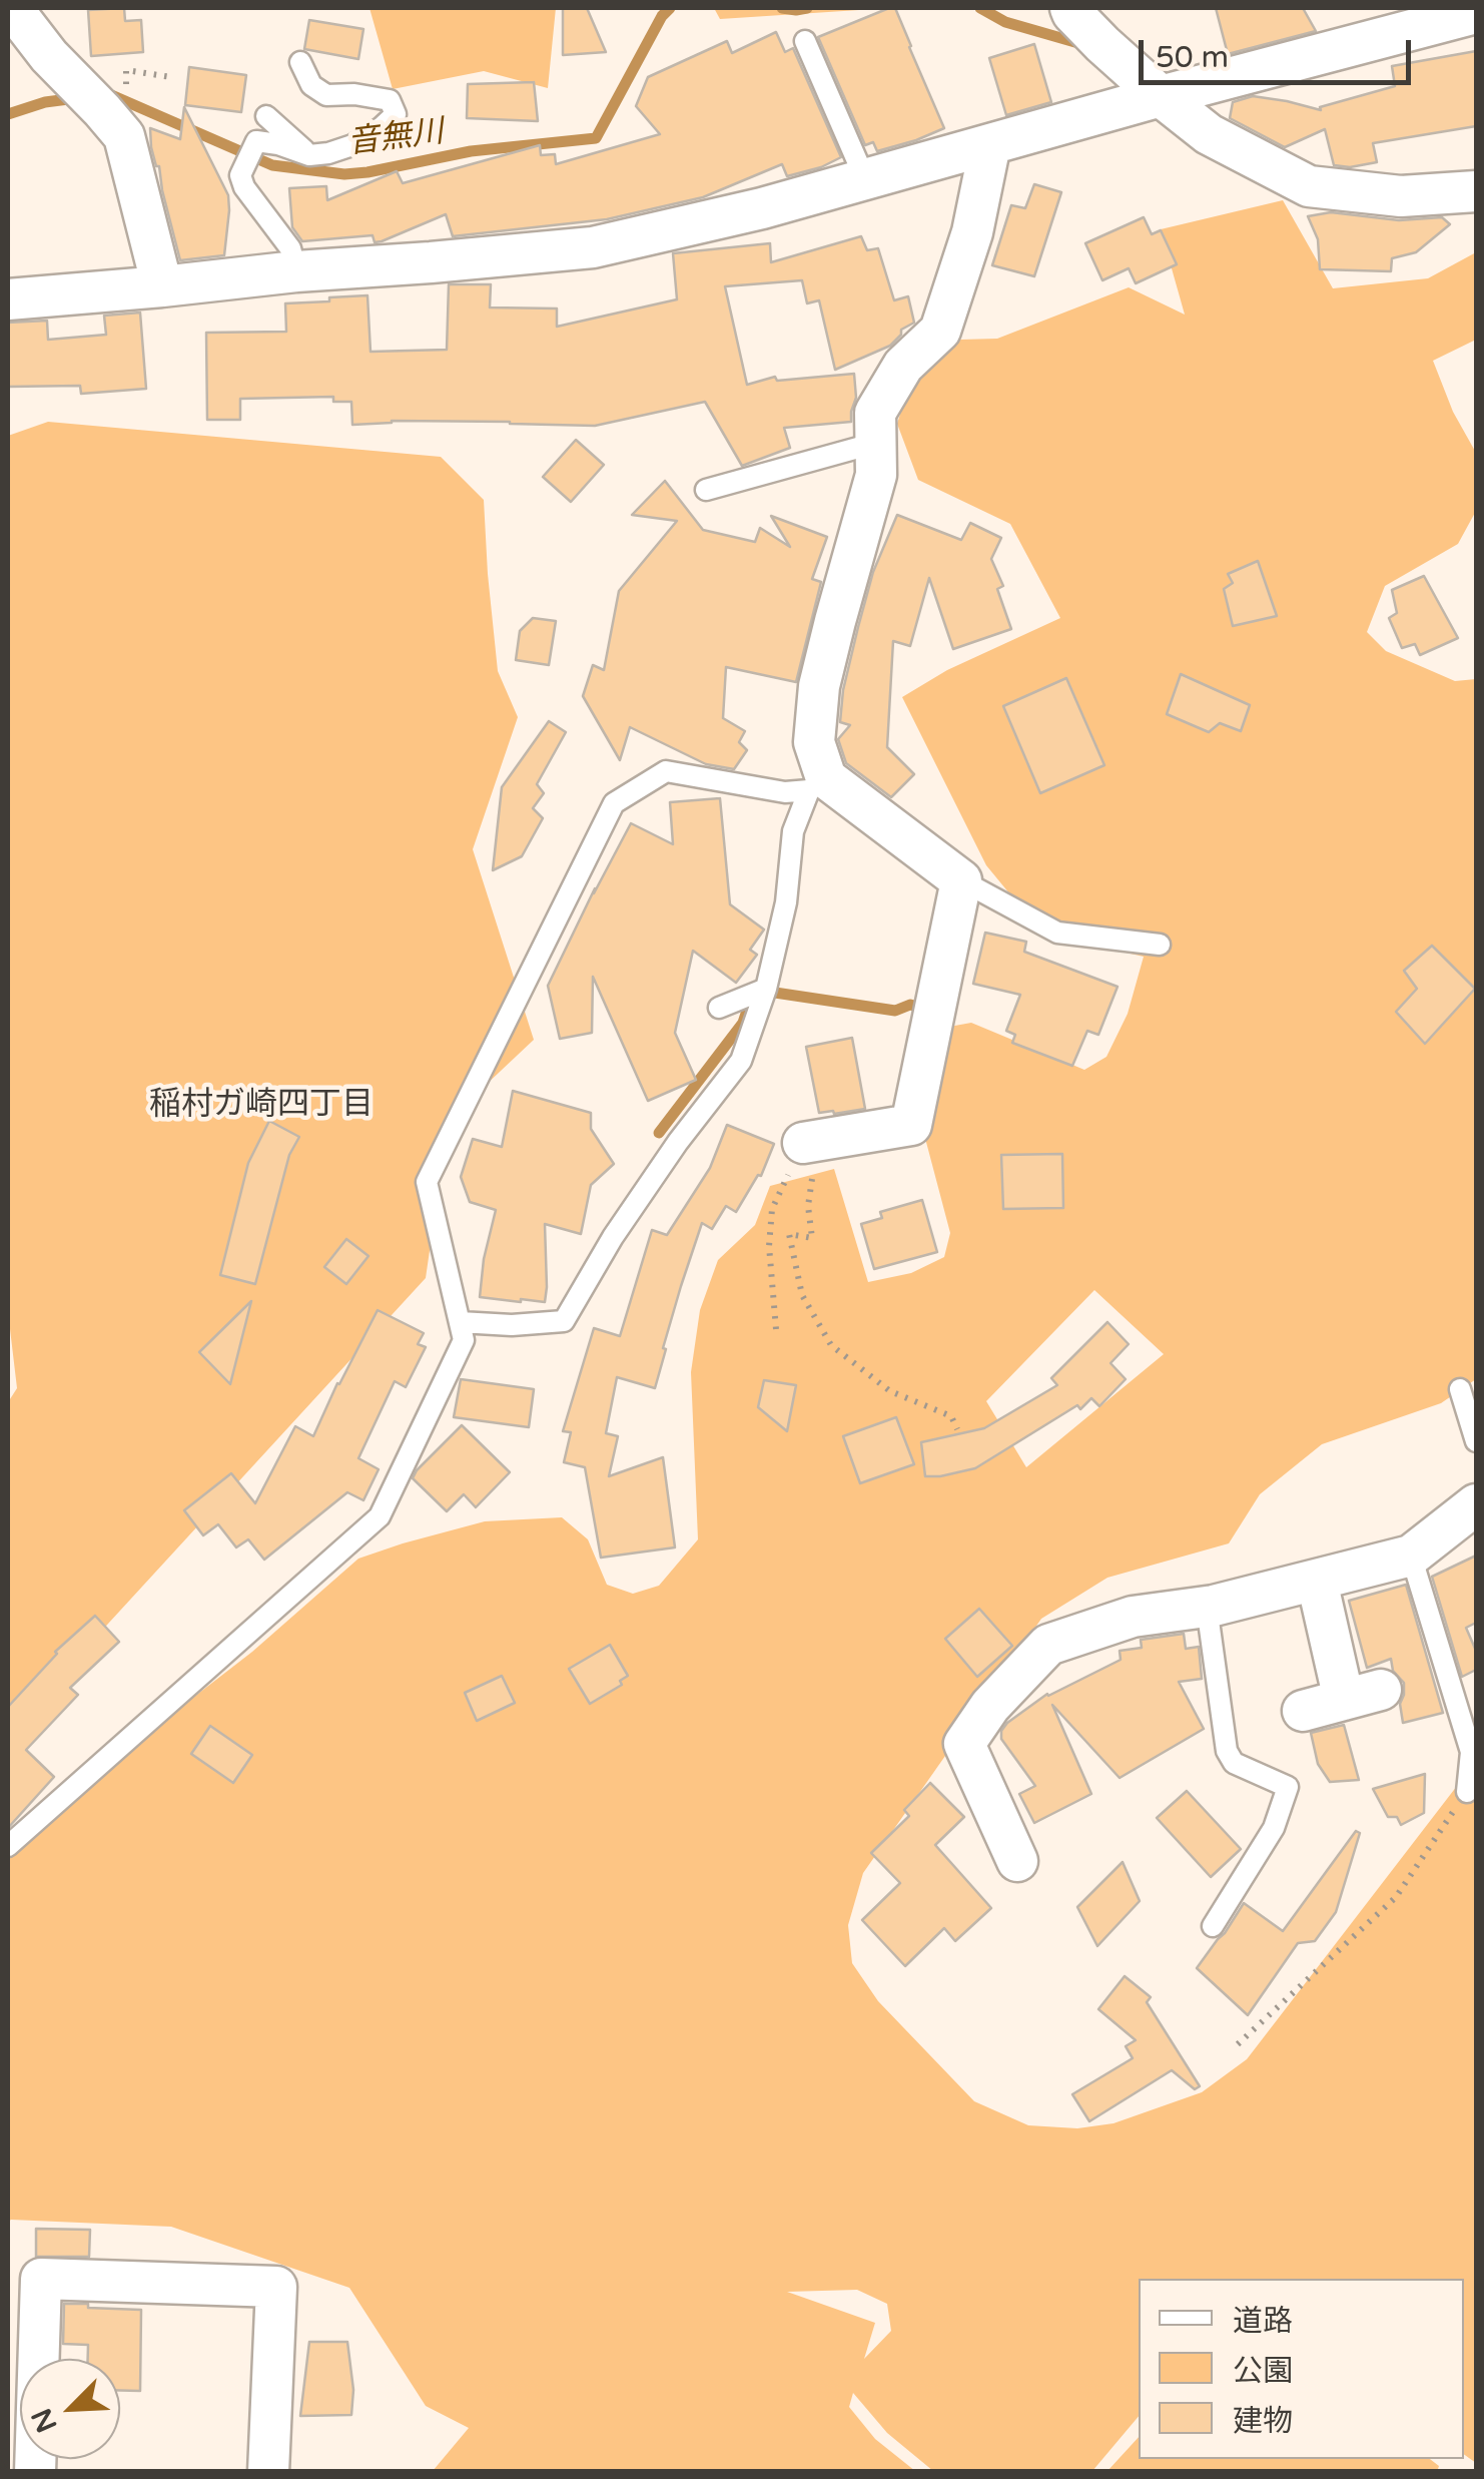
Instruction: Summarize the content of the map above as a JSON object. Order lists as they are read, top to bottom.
{
  "districts": ["稲村ガ崎四丁目"],
  "water": ["音無川"],
  "legend": ["道路", "公園", "建物"],
  "scale_bar": "50 m",
  "north": "bottom left"
}
